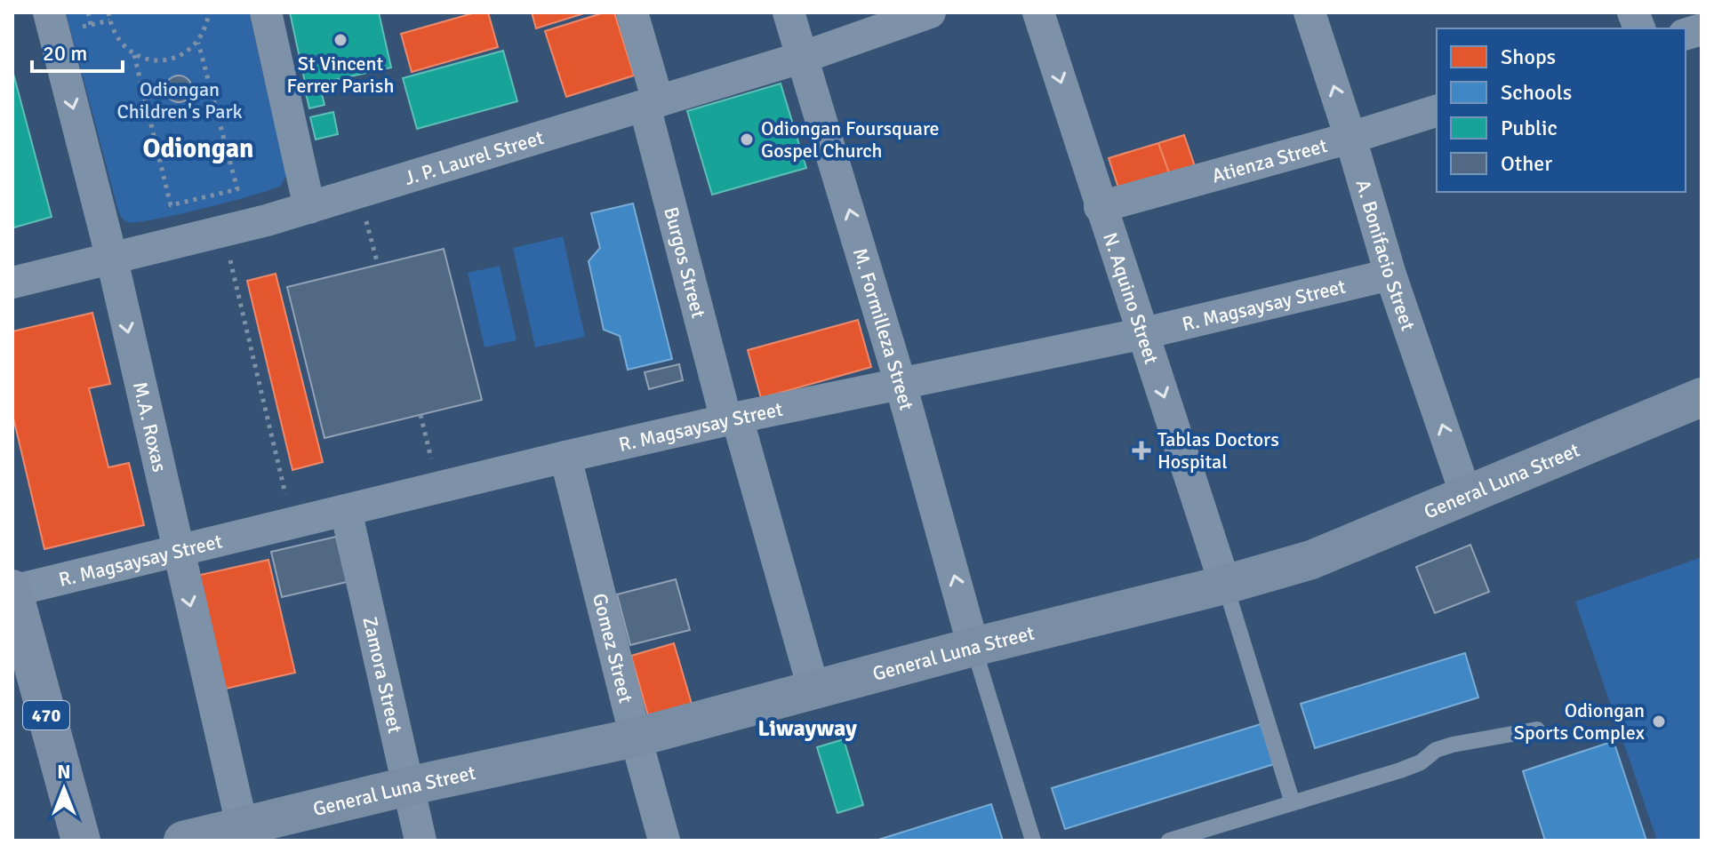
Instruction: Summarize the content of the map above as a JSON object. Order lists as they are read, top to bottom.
{
  "streets": {
    "main road": ["General Luna Street", "470"],
    "street": [
      "J. P. Laurel Street",
      "Atienza Street",
      "A. Bonifacio Street",
      "Burgos Street",
      "N. Aquino Street",
      "R. Magsaysay Street",
      "M. Formilleza Street",
      "M.A. Roxas",
      "Gomez Street",
      "Zamora Street"
    ]
  },
  "crossings": [
    ["J. P. Laurel Street", "Burgos Street"],
    ["J. P. Laurel Street", "M. Formilleza Street"],
    ["J. P. Laurel Street", "M.A. Roxas"],
    ["Atienza Street", "A. Bonifacio Street"],
    ["Atienza Street", "N. Aquino Street"],
    ["A. Bonifacio Street", "R. Magsaysay Street"],
    ["A. Bonifacio Street", "General Luna Street"],
    ["Burgos Street", "R. Magsaysay Street"],
    ["Burgos Street", "General Luna Street"],
    ["N. Aquino Street", "R. Magsaysay Street"],
    ["N. Aquino Street", "General Luna Street"],
    ["R. Magsaysay Street", "M. Formilleza Street"],
    ["R. Magsaysay Street", "M.A. Roxas"],
    ["R. Magsaysay Street", "Gomez Street"],
    ["R. Magsaysay Street", "Zamora Street"],
    ["R. Magsaysay Street", "470"],
    ["M. Formilleza Street", "General Luna Street"],
    ["M.A. Roxas", "General Luna Street"],
    ["General Luna Street", "Gomez Street"],
    ["General Luna Street", "Zamora Street"]
  ],
  "one_way": [
    "A. Bonifacio Street",
    "N. Aquino Street",
    "M. Formilleza Street",
    "M.A. Roxas"
  ],
  "districts": ["Odiongan", "Liwayway"],
  "parks": ["Odiongan Children's Park"],
  "places": {
    "other": ["St Vincent Ferrer Parish", "Odiongan Foursquare Gospel Church", "Odiongan Sports Complex"],
    "health": ["Tablas Doctors Hospital"]
  },
  "legend": [
    "Shops",
    "Schools",
    "Public",
    "Other"
  ],
  "scale_bar": "20 m",
  "north": "top"
}
